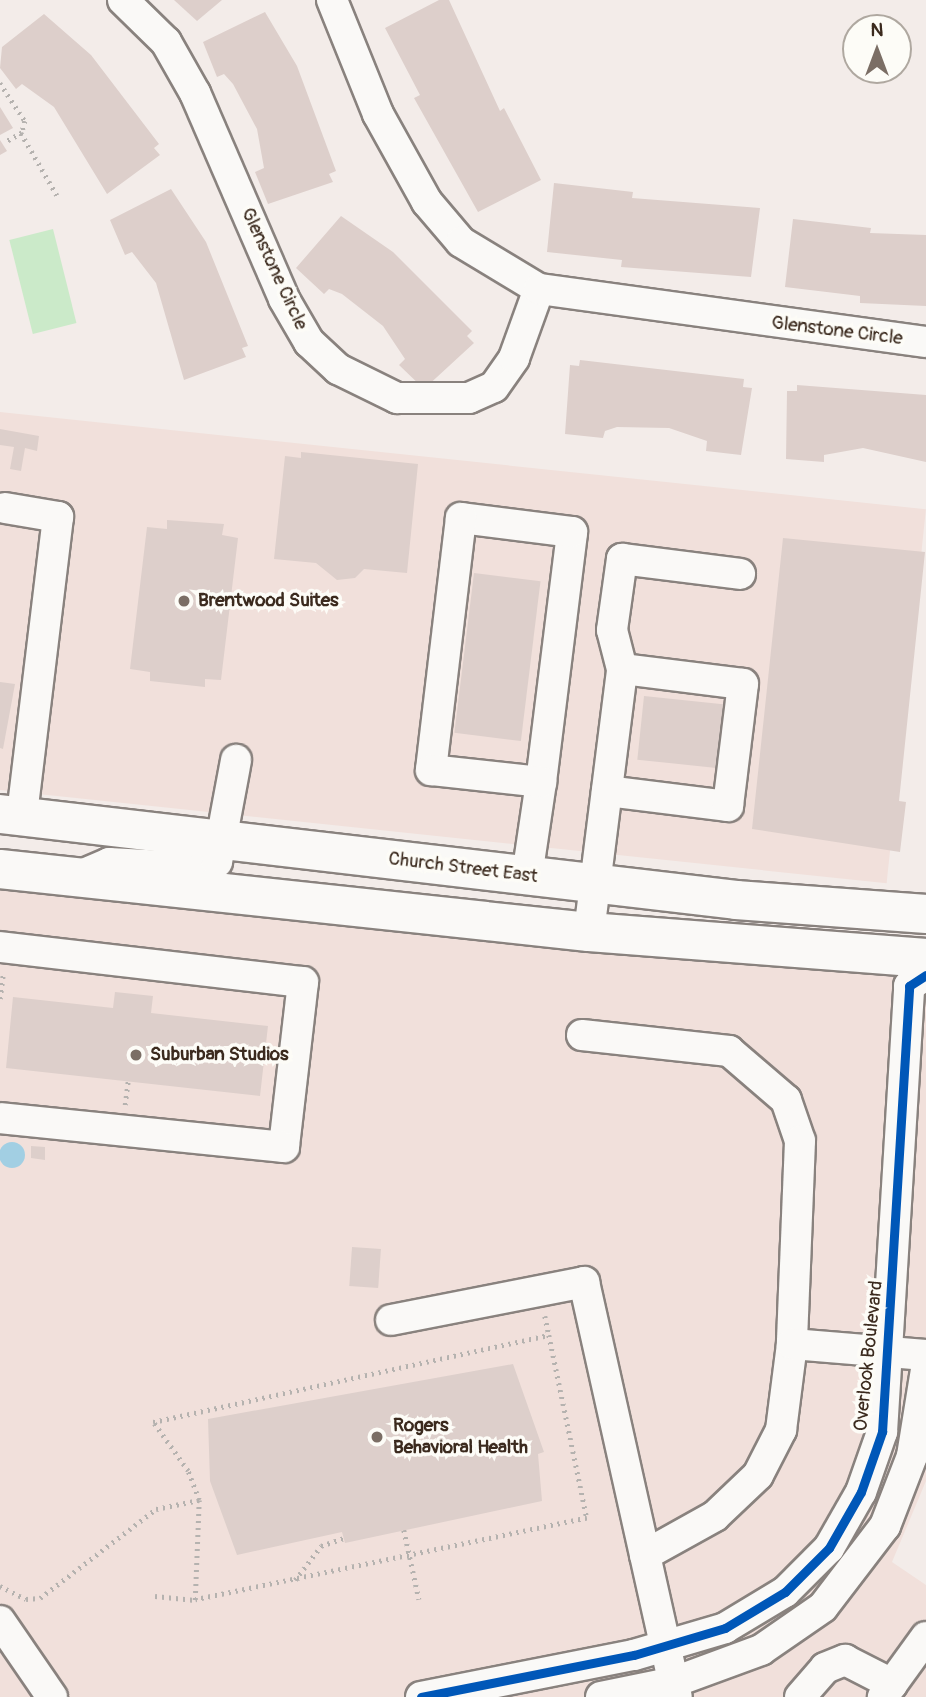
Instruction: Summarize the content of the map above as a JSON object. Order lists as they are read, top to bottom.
{
  "streets": {
    "main road": ["Church Street East"],
    "street": ["Glenstone Circle", "Overlook Boulevard"]
  },
  "places": ["Brentwood Suites", "Suburban Studios", "Rogers Behavioral Health"],
  "north": "top"
}
